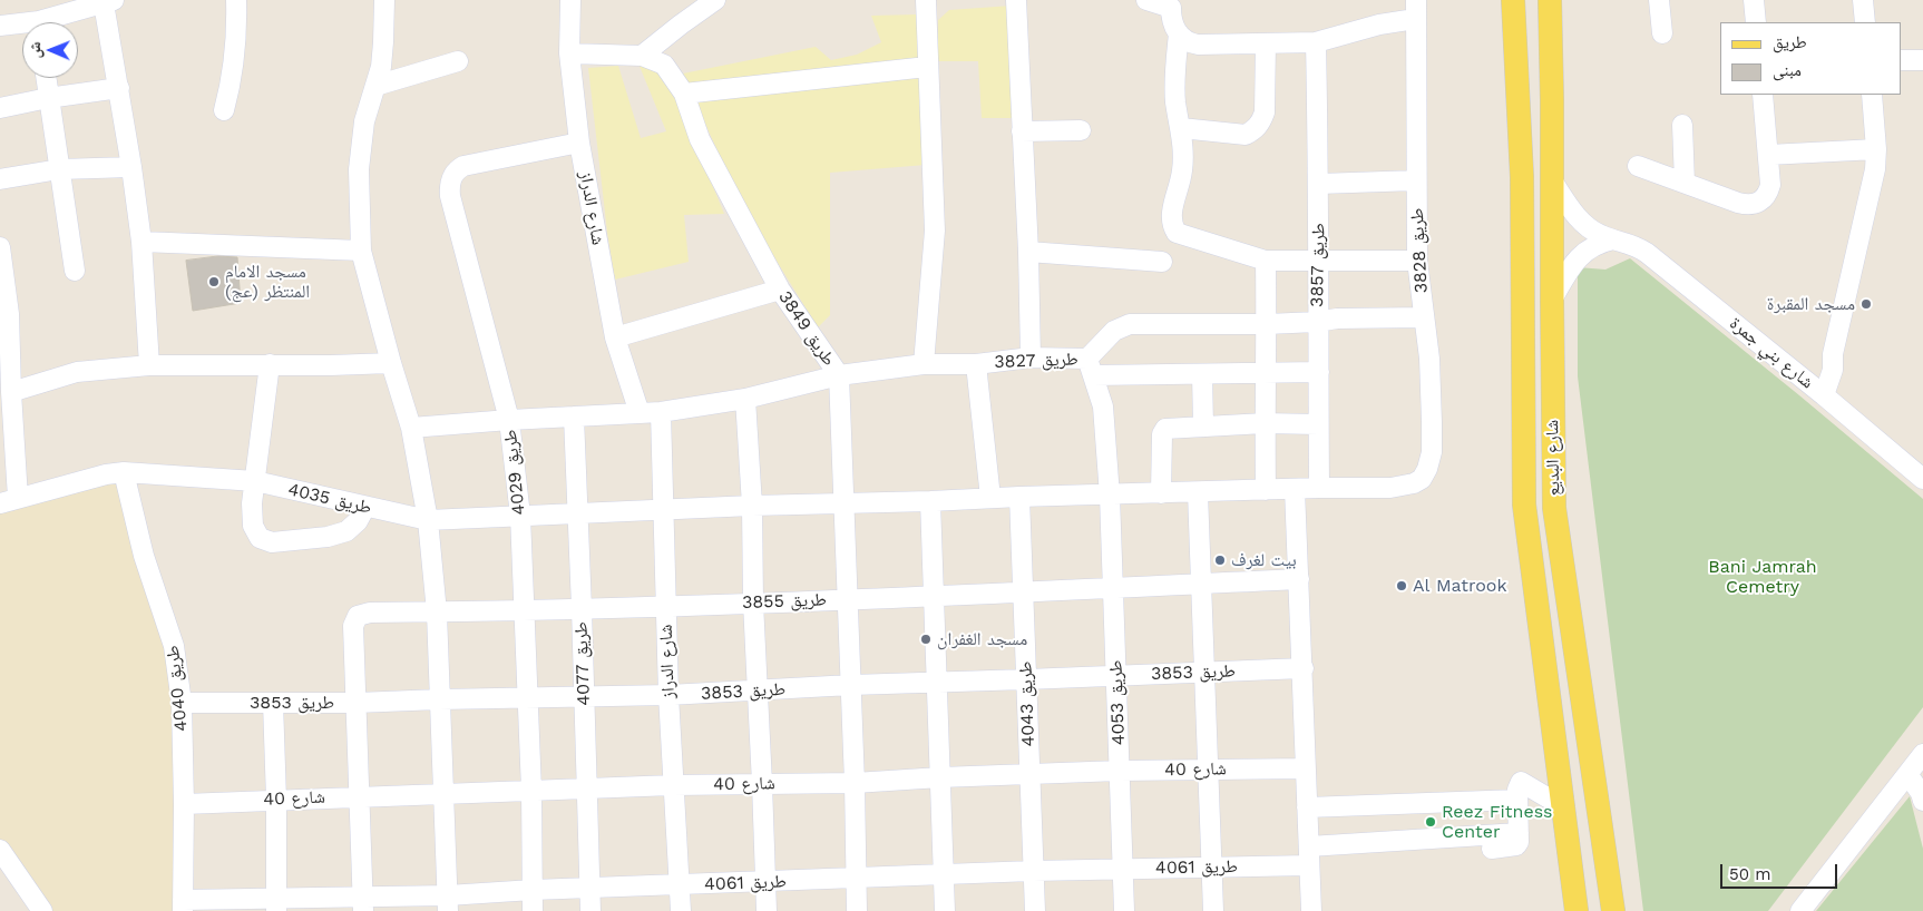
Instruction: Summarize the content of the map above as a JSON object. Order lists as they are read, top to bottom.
{
  "streets": {
    "main road": ["شارع البديع"],
    "street": [
      "شارع الدراز",
      "طريق 3828",
      "طريق 3857",
      "طريق 3849",
      "شارع بني جمرة",
      "طريق 3827",
      "طريق 4029",
      "طريق 4035",
      "طريق 3855",
      "طريق 4077",
      "طريق 3853",
      "طريق 4040",
      "طريق 4053",
      "طريق 4043",
      "شارع 40",
      "طريق 4061"
    ]
  },
  "crossings": [
    ["شارع الدراز", "طريق 3849"],
    ["شارع الدراز", "طريق 3827"],
    ["شارع الدراز", "طريق 4029"],
    ["شارع الدراز", "طريق 4035"],
    ["شارع الدراز", "طريق 3855"],
    ["شارع الدراز", "طريق 3853"],
    ["شارع الدراز", "شارع 40"],
    ["شارع الدراز", "طريق 4061"],
    ["طريق 3828", "طريق 3857"],
    ["طريق 3828", "طريق 3827"],
    ["طريق 3857", "طريق 3827"],
    ["طريق 3849", "طريق 3827"],
    ["طريق 3849", "طريق 3855"],
    ["طريق 3849", "طريق 3853"],
    ["طريق 3849", "شارع 40"],
    ["طريق 3849", "طريق 4061"],
    ["شارع بني جمرة", "شارع البديع"],
    ["طريق 3827", "طريق 4029"],
    ["طريق 3827", "طريق 4077"],
    ["طريق 3827", "طريق 4053"],
    ["طريق 4029", "طريق 4035"],
    ["طريق 4029", "طريق 3855"],
    ["طريق 4029", "طريق 3853"],
    ["طريق 4029", "شارع 40"],
    ["طريق 4029", "طريق 4061"],
    ["طريق 4035", "طريق 4077"],
    ["طريق 4035", "طريق 4040"],
    ["طريق 3855", "طريق 4077"],
    ["طريق 3855", "طريق 3853"],
    ["طريق 3855", "طريق 4053"],
    ["طريق 3855", "طريق 4043"],
    ["طريق 4077", "طريق 3853"],
    ["طريق 4077", "شارع 40"],
    ["طريق 4077", "طريق 4061"],
    ["طريق 3853", "طريق 4040"],
    ["طريق 3853", "طريق 4053"],
    ["طريق 3853", "طريق 4043"],
    ["طريق 4040", "شارع 40"],
    ["طريق 4040", "طريق 4061"],
    ["طريق 4053", "شارع 40"],
    ["طريق 4053", "طريق 4061"],
    ["طريق 4043", "شارع 40"],
    ["طريق 4043", "طريق 4061"]
  ],
  "parks": ["Bani Jamrah Cemetry"],
  "places": [
    "مسجد الامام المنتظر (عج)",
    "مسجد المقبرة",
    "بيت لغرف",
    "Al Matrook",
    "مسجد الغفران",
    "Reez Fitness Center"
  ],
  "legend": ["طريق", "مبنى"],
  "scale_bar": "50 m",
  "north": "left"
}
